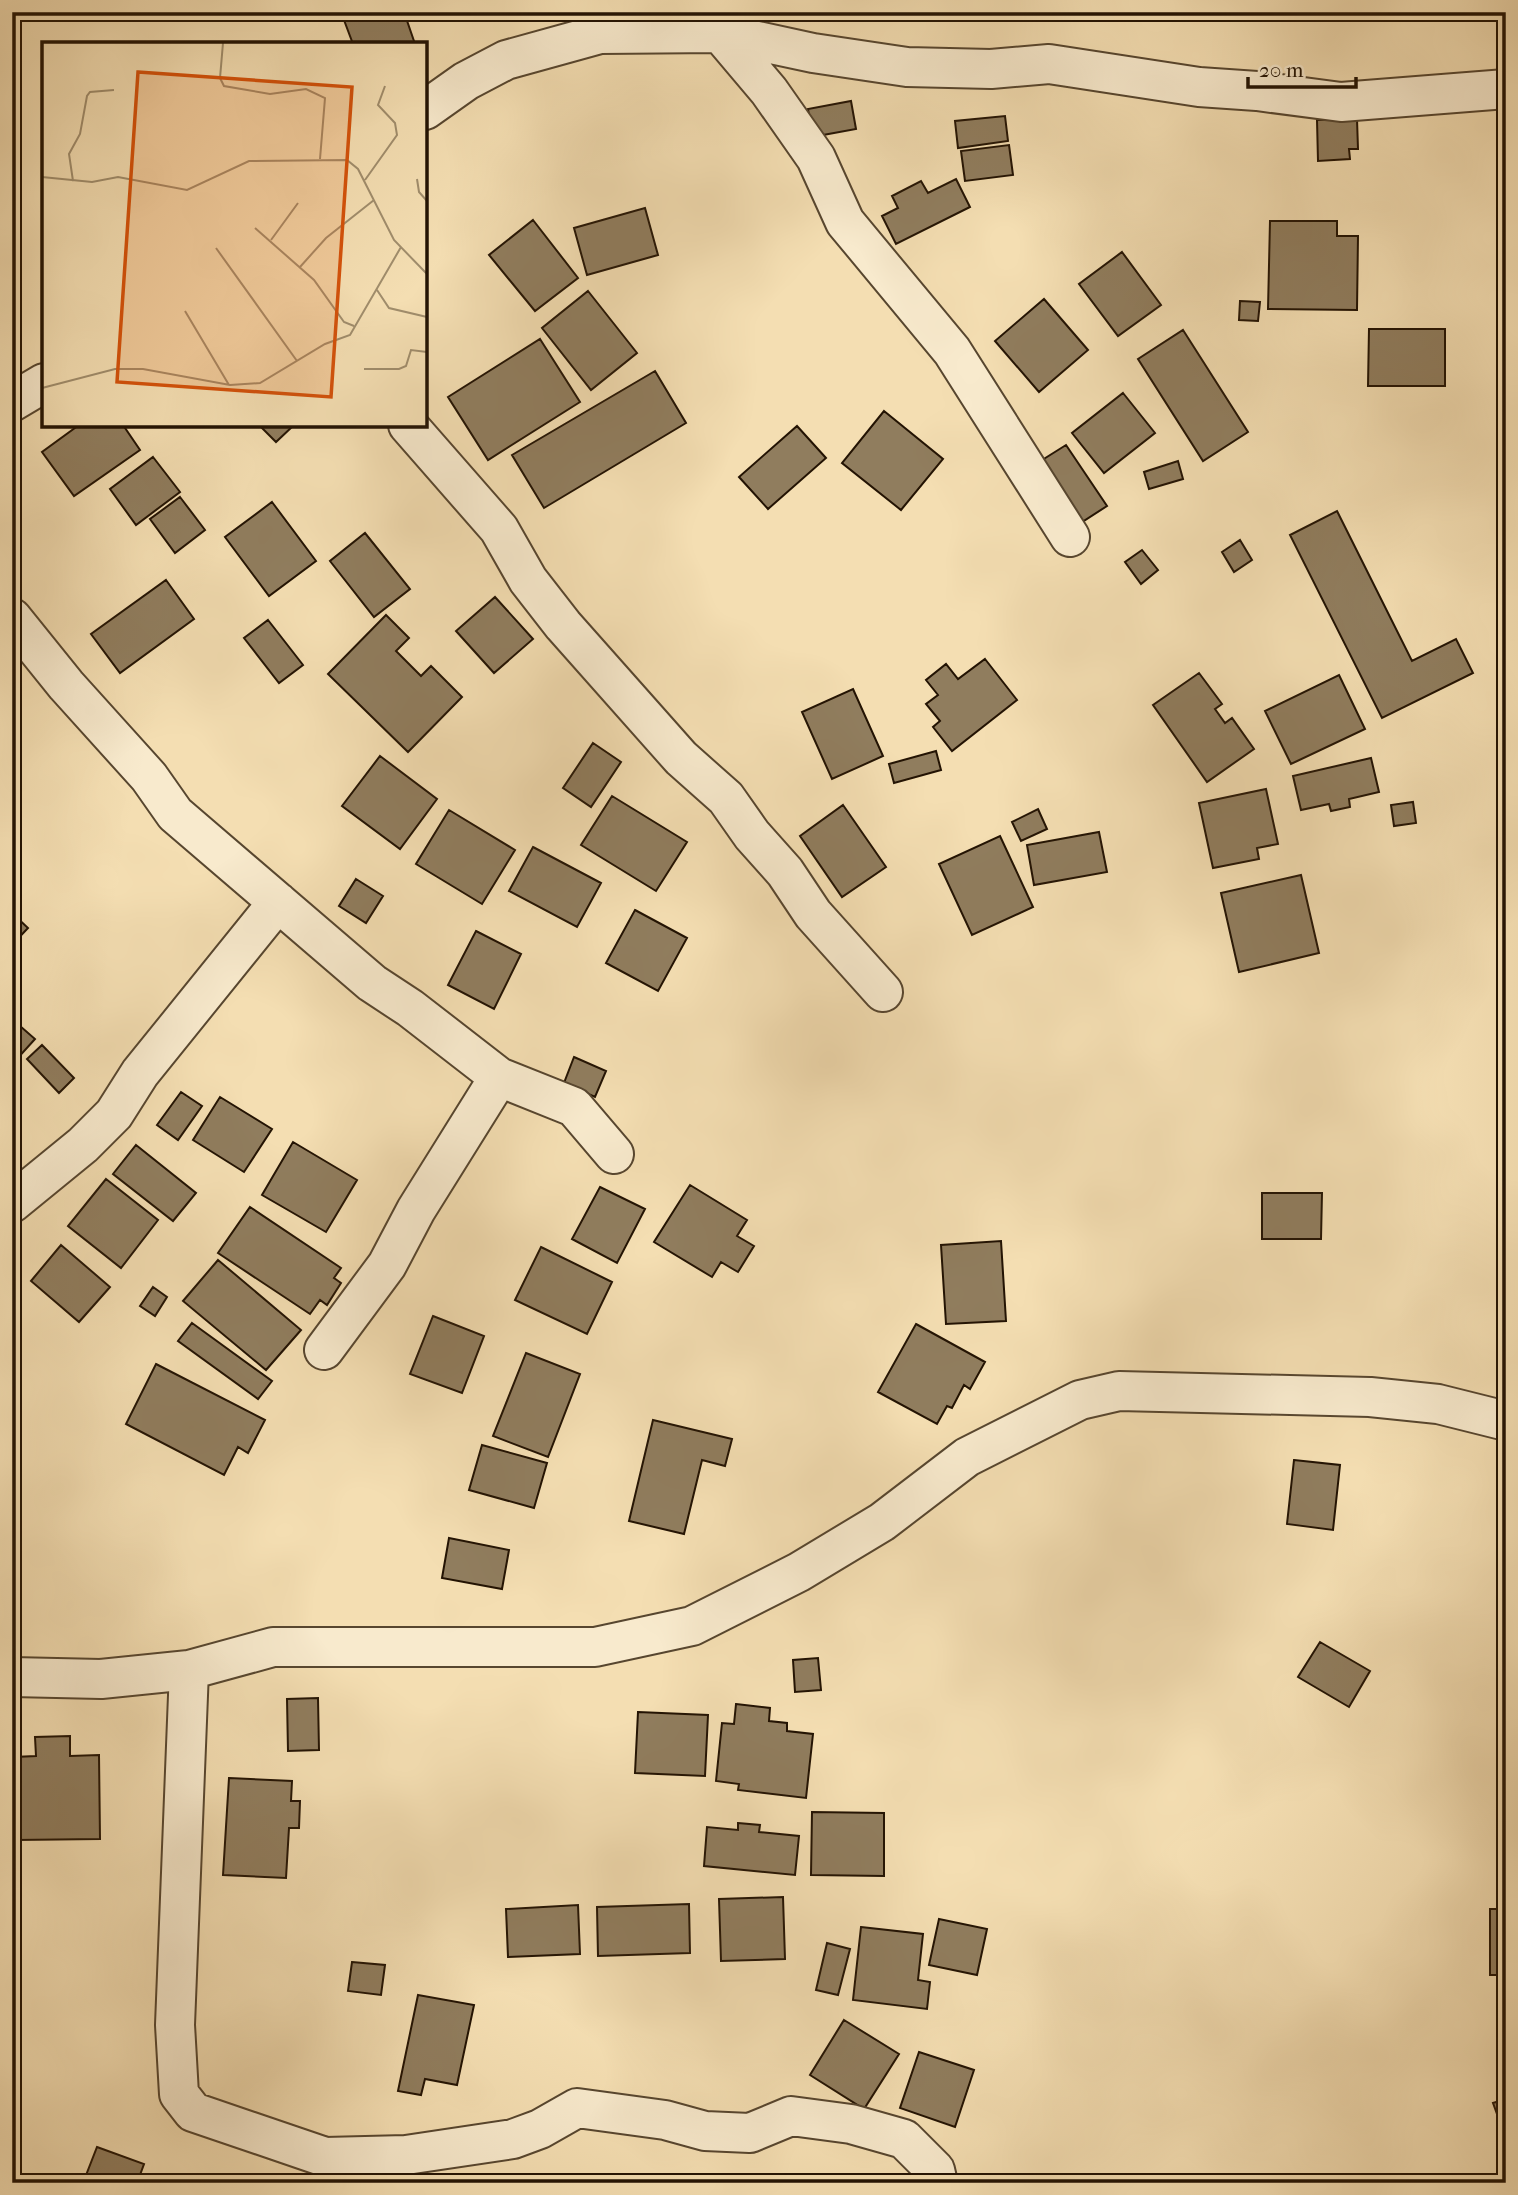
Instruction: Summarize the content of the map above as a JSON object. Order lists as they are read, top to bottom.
{
  "scale_bar": "20 m"
}
